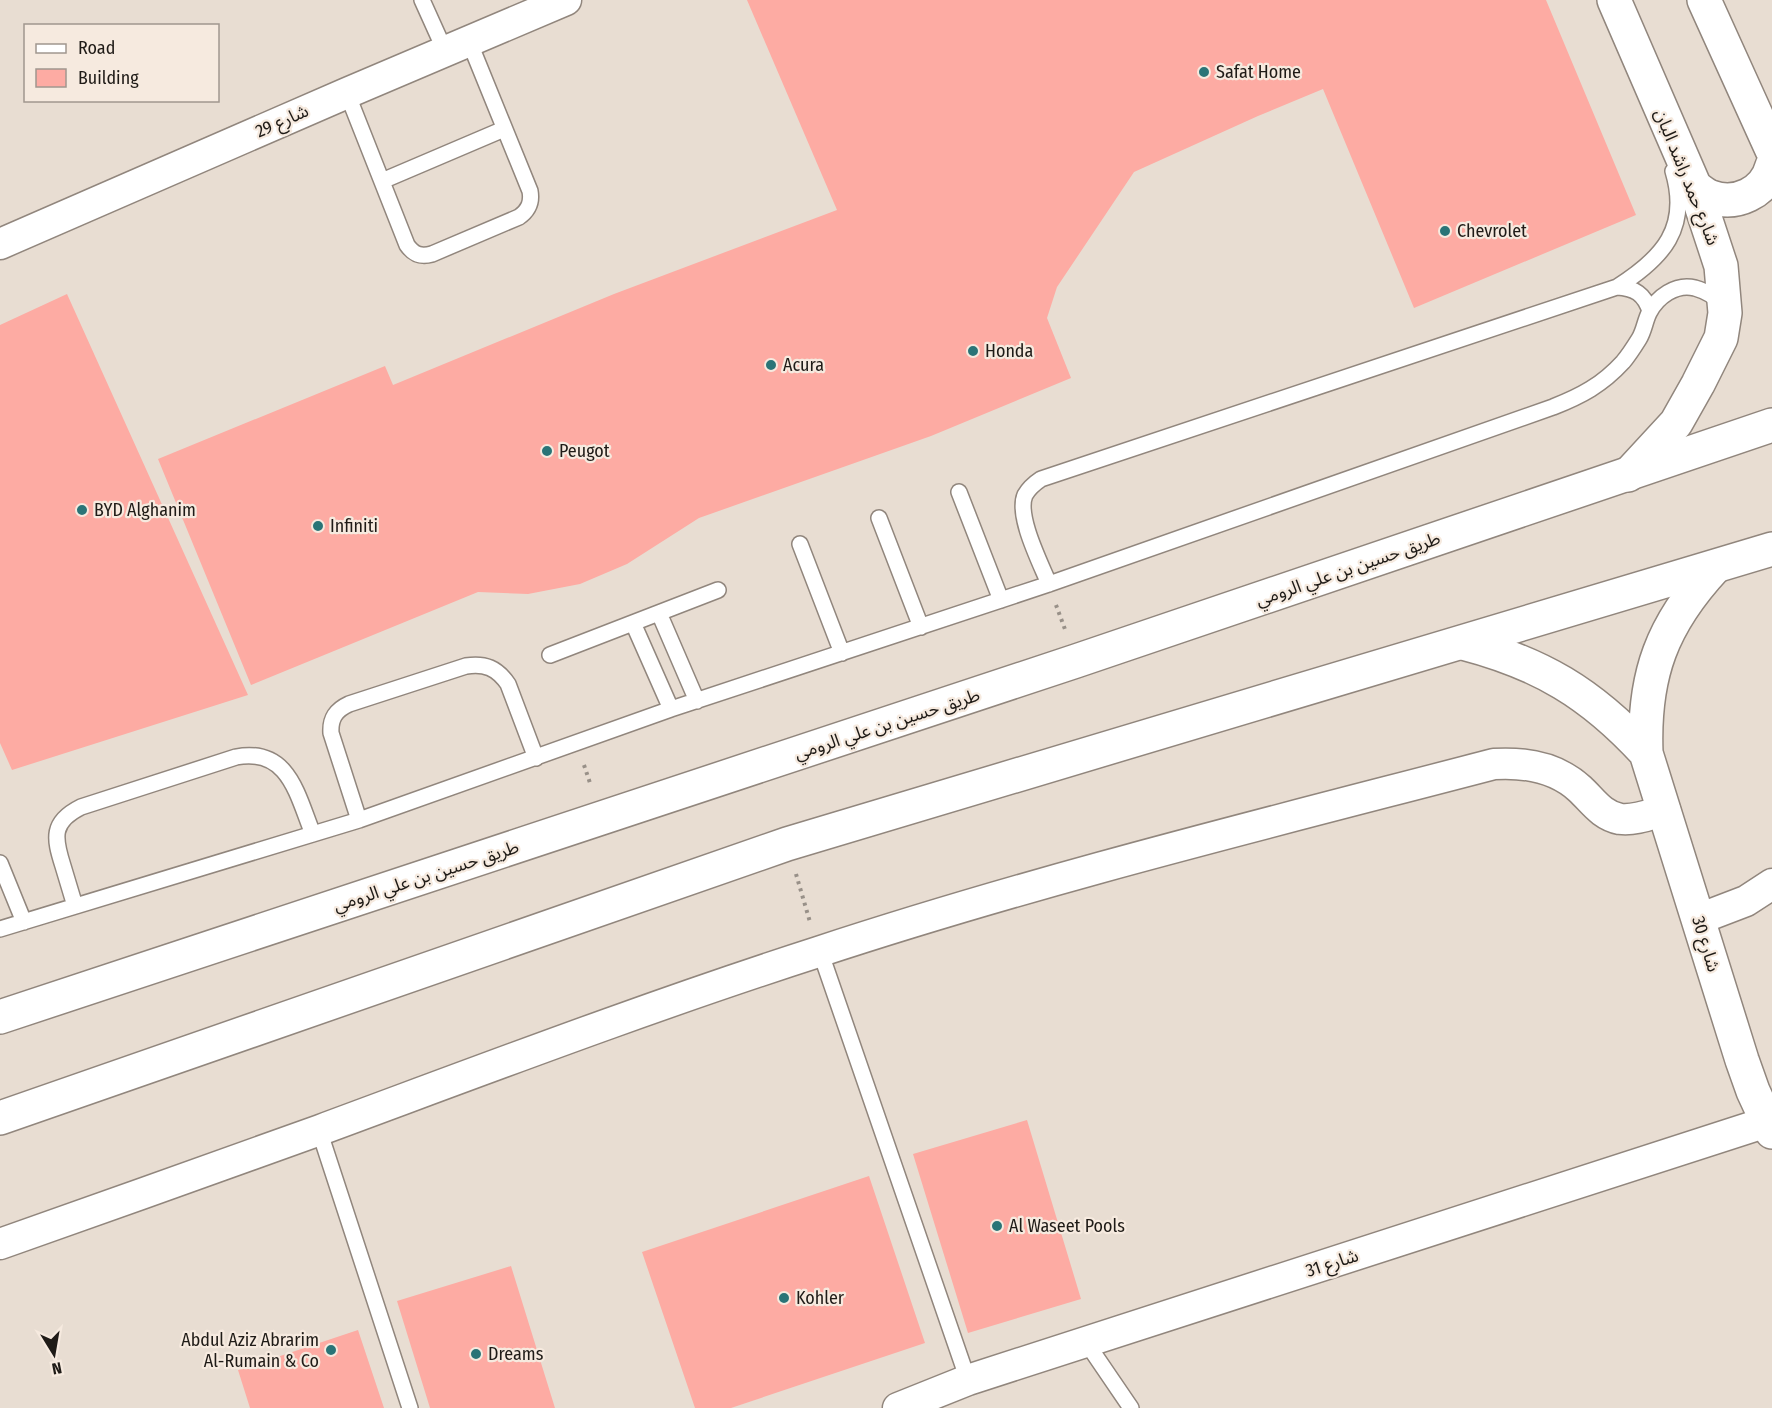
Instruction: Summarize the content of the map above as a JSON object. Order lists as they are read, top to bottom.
{
  "streets": {
    "main road": ["شارع حمد راشد البان", "طريق حسين بن علي الرومي", "شارع 30"],
    "street": ["شارع 29", "شارع 31"]
  },
  "crossings": [
    ["شارع حمد راشد البان", "طريق حسين بن علي الرومي"],
    ["شارع 30", "شارع 31"]
  ],
  "places": [
    "Safat Home",
    "Chevrolet",
    "Honda",
    "Acura",
    "Peugot",
    "BYD Alghanim",
    "Infiniti",
    "Al Waseet Pools",
    "Kohler",
    "Abdul Aziz Abrarim Al-Rumain & Co",
    "Dreams"
  ],
  "legend": ["Road", "Building"],
  "north": "bottom"
}
